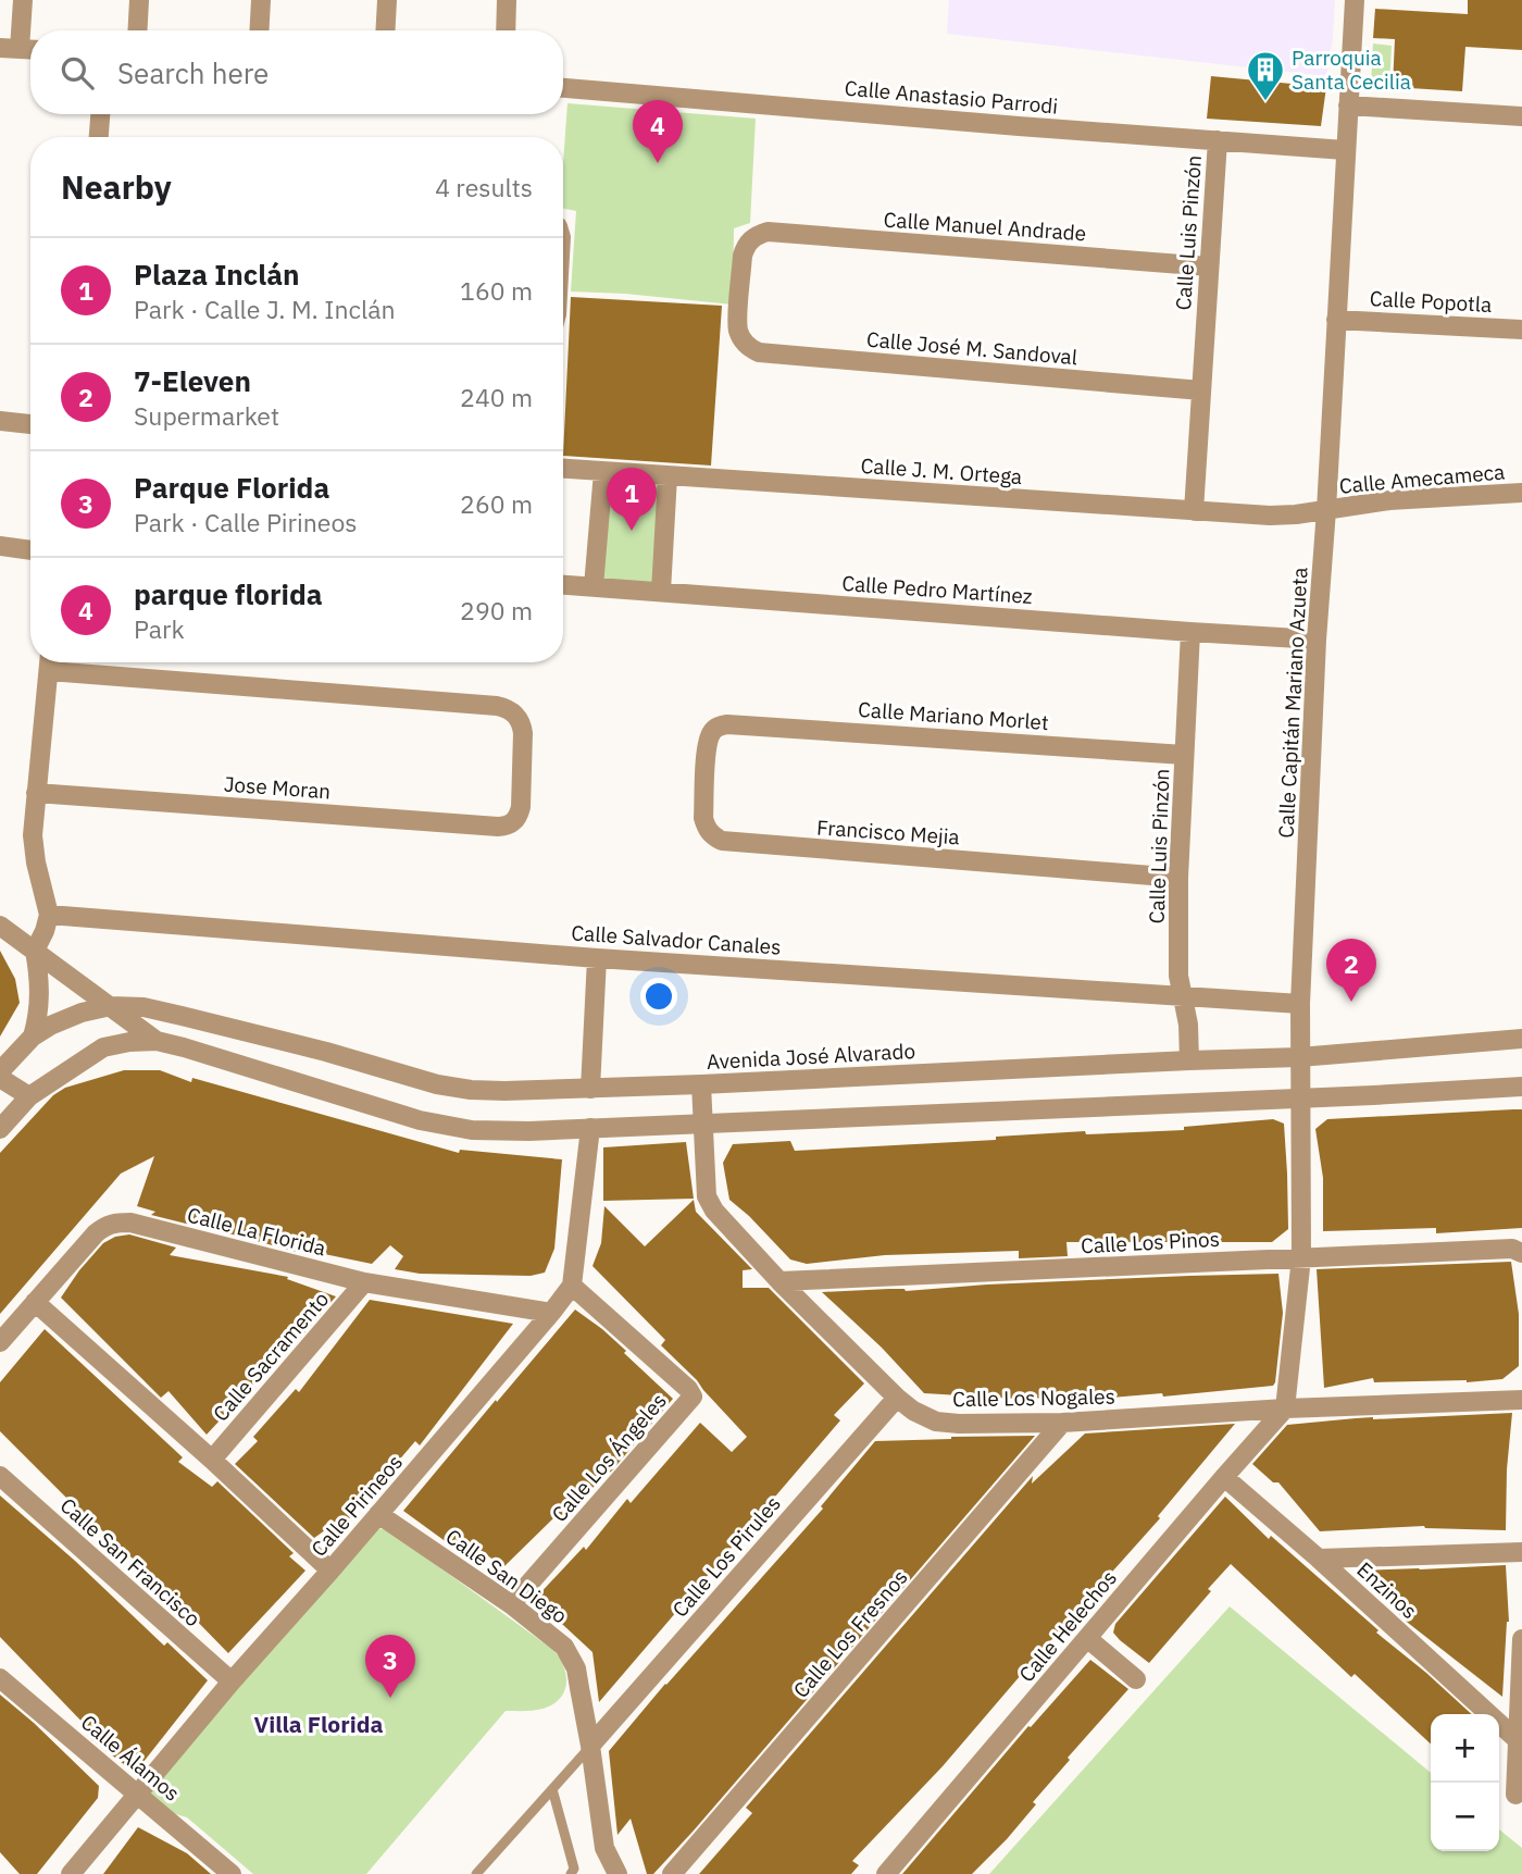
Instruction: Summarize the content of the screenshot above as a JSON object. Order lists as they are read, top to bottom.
{
  "streets": {
    "street": [
      "Calle Anastasio Parrodi",
      "Calle Manuel Andrade",
      "Calle Luis Pinzón",
      "Calle Popotla",
      "Calle José M. Sandoval",
      "Calle J. M. Ortega",
      "Calle Amecameca",
      "Calle Pedro Martínez",
      "Calle Capitán Mariano Azueta",
      "Calle Mariano Morlet",
      "Jose Moran",
      "Francisco Mejia",
      "Calle Salvador Canales",
      "Avenida José Alvarado",
      "Calle La Florida",
      "Calle Los Pinos",
      "Calle Sacramento",
      "Calle Los Nogales",
      "Calle Los Ángeles",
      "Calle Pirineos",
      "Calle Los Pirules",
      "Calle San Francisco",
      "Calle San Diego",
      "Enzinos",
      "Calle Helechos",
      "Calle Los Fresnos",
      "Calle Álamos"
    ]
  },
  "crossings": [
    ["Calle Anastasio Parrodi", "Calle Luis Pinzón"],
    ["Calle Anastasio Parrodi", "Calle Capitán Mariano Azueta"],
    ["Calle Manuel Andrade", "Calle Luis Pinzón"],
    ["Calle Manuel Andrade", "Calle José M. Sandoval"],
    ["Calle Luis Pinzón", "Calle José M. Sandoval"],
    ["Calle Luis Pinzón", "Calle J. M. Ortega"],
    ["Calle Luis Pinzón", "Calle Pedro Martínez"],
    ["Calle Luis Pinzón", "Calle Mariano Morlet"],
    ["Calle Luis Pinzón", "Francisco Mejia"],
    ["Calle Luis Pinzón", "Calle Salvador Canales"],
    ["Calle Luis Pinzón", "Avenida José Alvarado"],
    ["Calle Popotla", "Calle Capitán Mariano Azueta"],
    ["Calle J. M. Ortega", "Calle Amecameca"],
    ["Calle J. M. Ortega", "Calle Capitán Mariano Azueta"],
    ["Calle Amecameca", "Calle Capitán Mariano Azueta"],
    ["Calle Pedro Martínez", "Calle Capitán Mariano Azueta"],
    ["Calle Capitán Mariano Azueta", "Calle Salvador Canales"],
    ["Calle Capitán Mariano Azueta", "Avenida José Alvarado"],
    ["Calle Capitán Mariano Azueta", "Calle Los Pinos"],
    ["Calle Capitán Mariano Azueta", "Calle Los Nogales"],
    ["Calle Capitán Mariano Azueta", "Calle Helechos"],
    ["Calle Mariano Morlet", "Francisco Mejia"],
    ["Avenida José Alvarado", "Calle Los Nogales"],
    ["Calle La Florida", "Calle Sacramento"],
    ["Calle La Florida", "Calle Pirineos"],
    ["Calle Los Pinos", "Calle Los Nogales"],
    ["Calle Los Nogales", "Calle Los Pirules"],
    ["Calle Los Nogales", "Calle Helechos"],
    ["Calle Los Nogales", "Calle Los Fresnos"],
    ["Calle Los Ángeles", "Calle Pirineos"],
    ["Calle Los Ángeles", "Calle San Diego"],
    ["Calle Pirineos", "Calle San Francisco"],
    ["Calle Pirineos", "Calle San Diego"],
    ["Calle Pirineos", "Calle Álamos"],
    ["Calle Los Pirules", "Calle San Diego"],
    ["Enzinos", "Calle Helechos"]
  ],
  "districts": ["Villa Florida"],
  "places": {
    "building": ["Parroquia Santa Cecilia"]
  },
  "page": {
    "search": "Search here",
    "pins": [
      "4",
      "1",
      "2",
      "3"
    ],
    "heading": ["Nearby", "4 results"],
    "list": [
      {
        "mark": "1",
        "name": "Plaza Inclán",
        "note": "Park · Calle J. M. Inclán",
        "value": "160 m"
      },
      {
        "mark": "2",
        "name": "7-Eleven",
        "note": "Supermarket",
        "value": "240 m"
      },
      {
        "mark": "3",
        "name": "Parque Florida",
        "note": "Park · Calle Pirineos",
        "value": "260 m"
      },
      {
        "mark": "4",
        "name": "parque florida",
        "note": "Park",
        "value": "290 m"
      }
    ],
    "map_buttons": ["+", "−"]
  }
}
